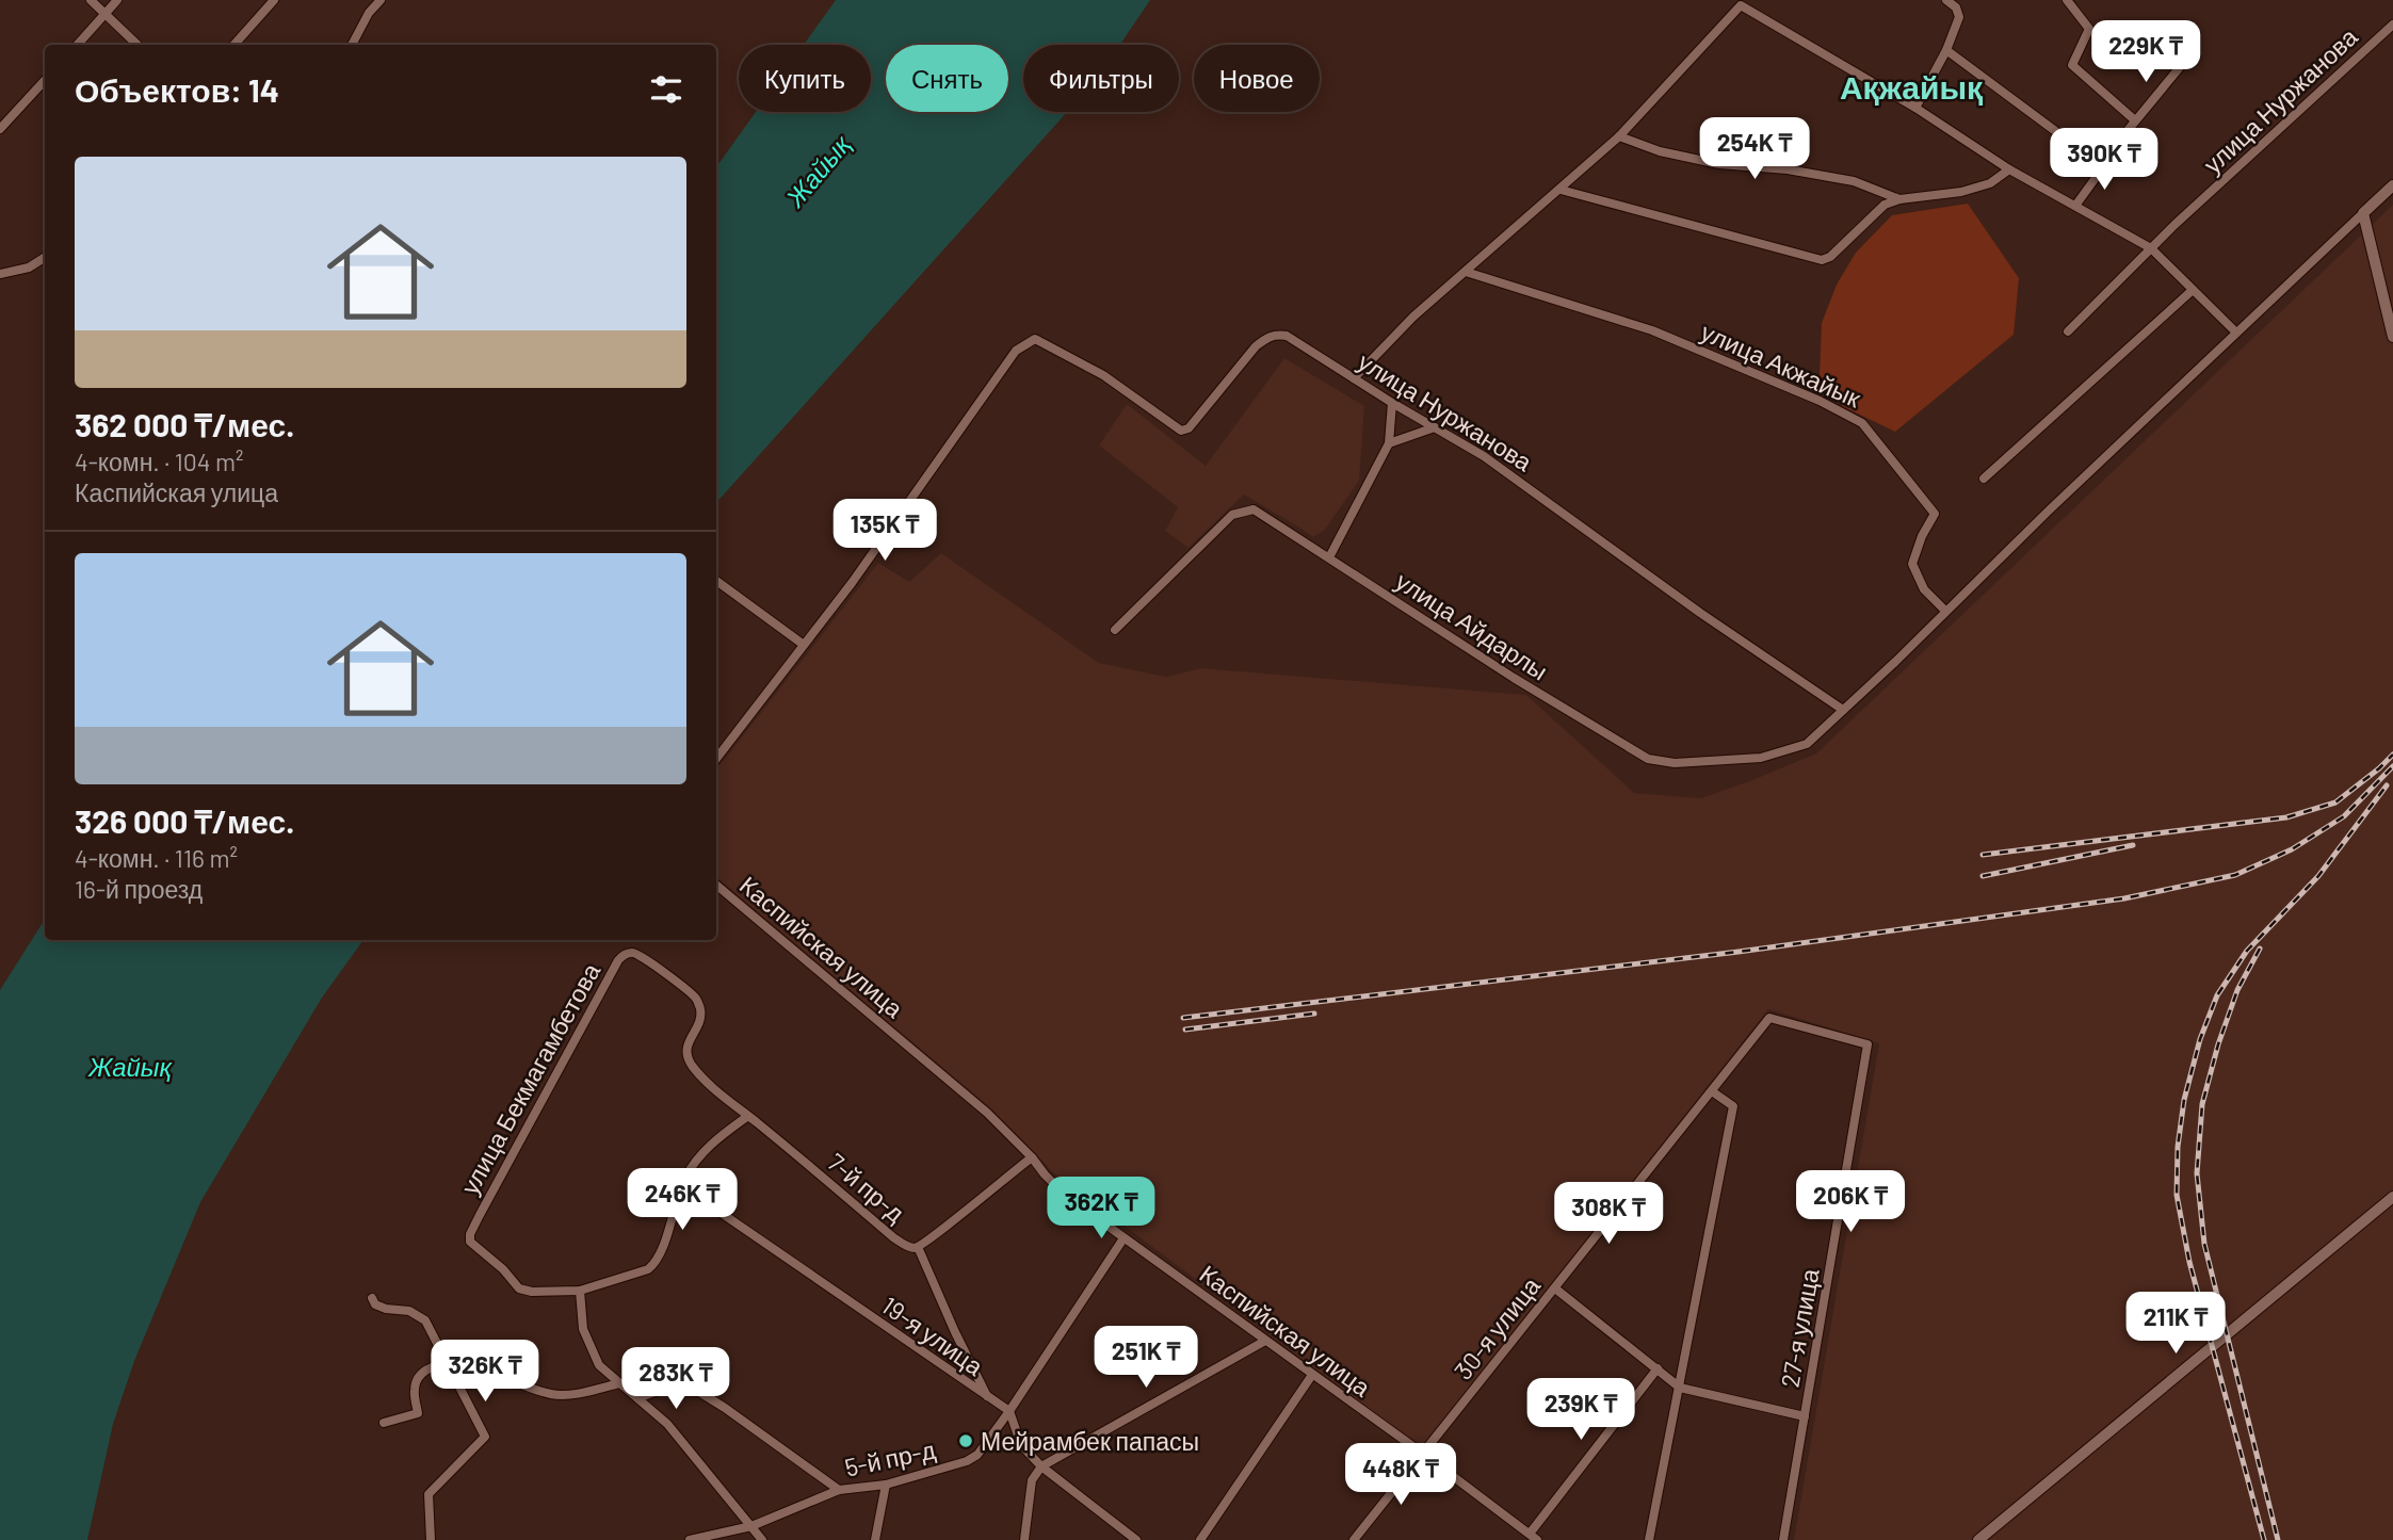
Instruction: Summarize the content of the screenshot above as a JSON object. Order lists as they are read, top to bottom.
{
  "streets": {
    "street": [
      "улица Нуржанова",
      "улица Акжайык",
      "улица Айдарлы",
      "Каспийская улица",
      "улица Бекмагамбетова",
      "7-й пр-д",
      "30-я улица",
      "27-я улица",
      "19-я улица",
      "5-й пр-д"
    ]
  },
  "crossings": [
    ["улица Нуржанова", "улица Айдарлы"],
    ["улица Акжайык", "улица Айдарлы"],
    ["Каспийская улица", "7-й пр-д"],
    ["Каспийская улица", "30-я улица"],
    ["Каспийская улица", "5-й пр-д"],
    ["улица Бекмагамбетова", "7-й пр-д"],
    ["30-я улица", "27-я улица"],
    ["19-я улица", "5-й пр-д"]
  ],
  "districts": ["Ақжайық"],
  "water": ["Жайық"],
  "places": ["Мейрамбек папасы"],
  "page": {
    "price": [
      "229K ₸",
      "254K ₸",
      "390K ₸",
      "135K ₸",
      "246K ₸",
      "206K ₸",
      "362K ₸",
      "308K ₸",
      "211K ₸",
      "251K ₸",
      "326K ₸",
      "283K ₸",
      "239K ₸",
      "448K ₸"
    ],
    "chip": [
      "Купить",
      "Снять",
      "Фильтры",
      "Новое"
    ],
    "heading": "Объектов: 14",
    "list": [
      {
        "name": "362 000 ₸/мес.",
        "note": "4-комн. · 104 m² · Каспийская улица"
      },
      {
        "name": "326 000 ₸/мес.",
        "note": "4-комн. · 116 m² · 16-й проезд"
      }
    ]
  }
}
